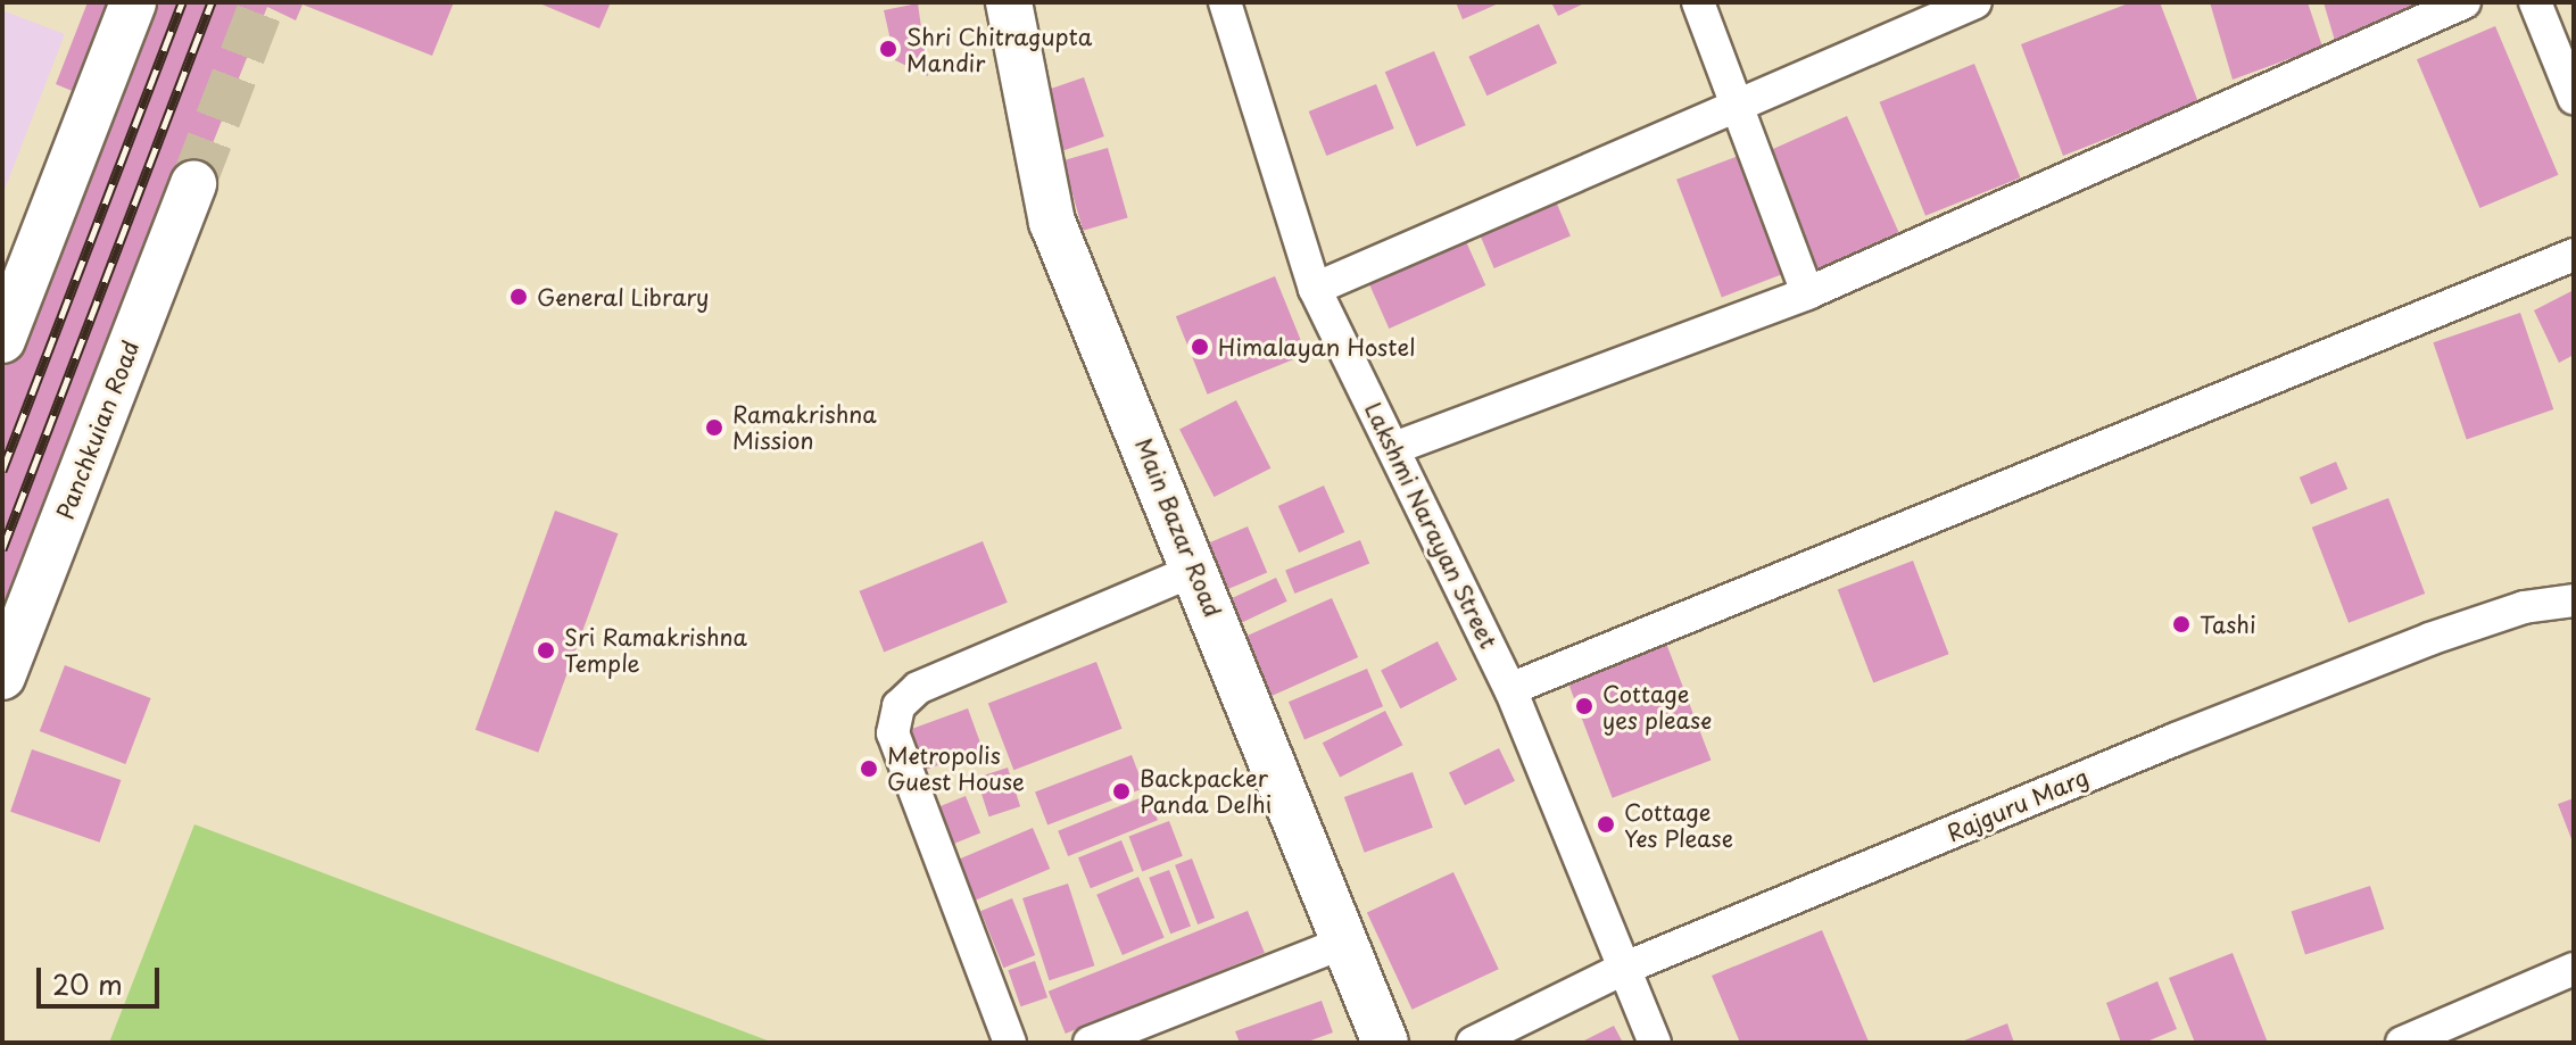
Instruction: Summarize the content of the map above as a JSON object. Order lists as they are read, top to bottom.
{
  "streets": {
    "street": [
      "Panchkuian Road",
      "Lakshmi Narayan Street",
      "Main Bazar Road",
      "Rajguru Marg"
    ]
  },
  "crossings": [
    ["Lakshmi Narayan Street", "Rajguru Marg"]
  ],
  "places": [
    "Shri Chitragupta Mandir",
    "General Library",
    "Himalayan Hostel",
    "Ramakrishna Mission",
    "Tashi",
    "Sri Ramakrishna Temple",
    "Cottage yes please",
    "Metropolis Guest House",
    "Backpacker Panda Delhi",
    "Cottage Yes Please"
  ],
  "scale_bar": "20 m"
}
